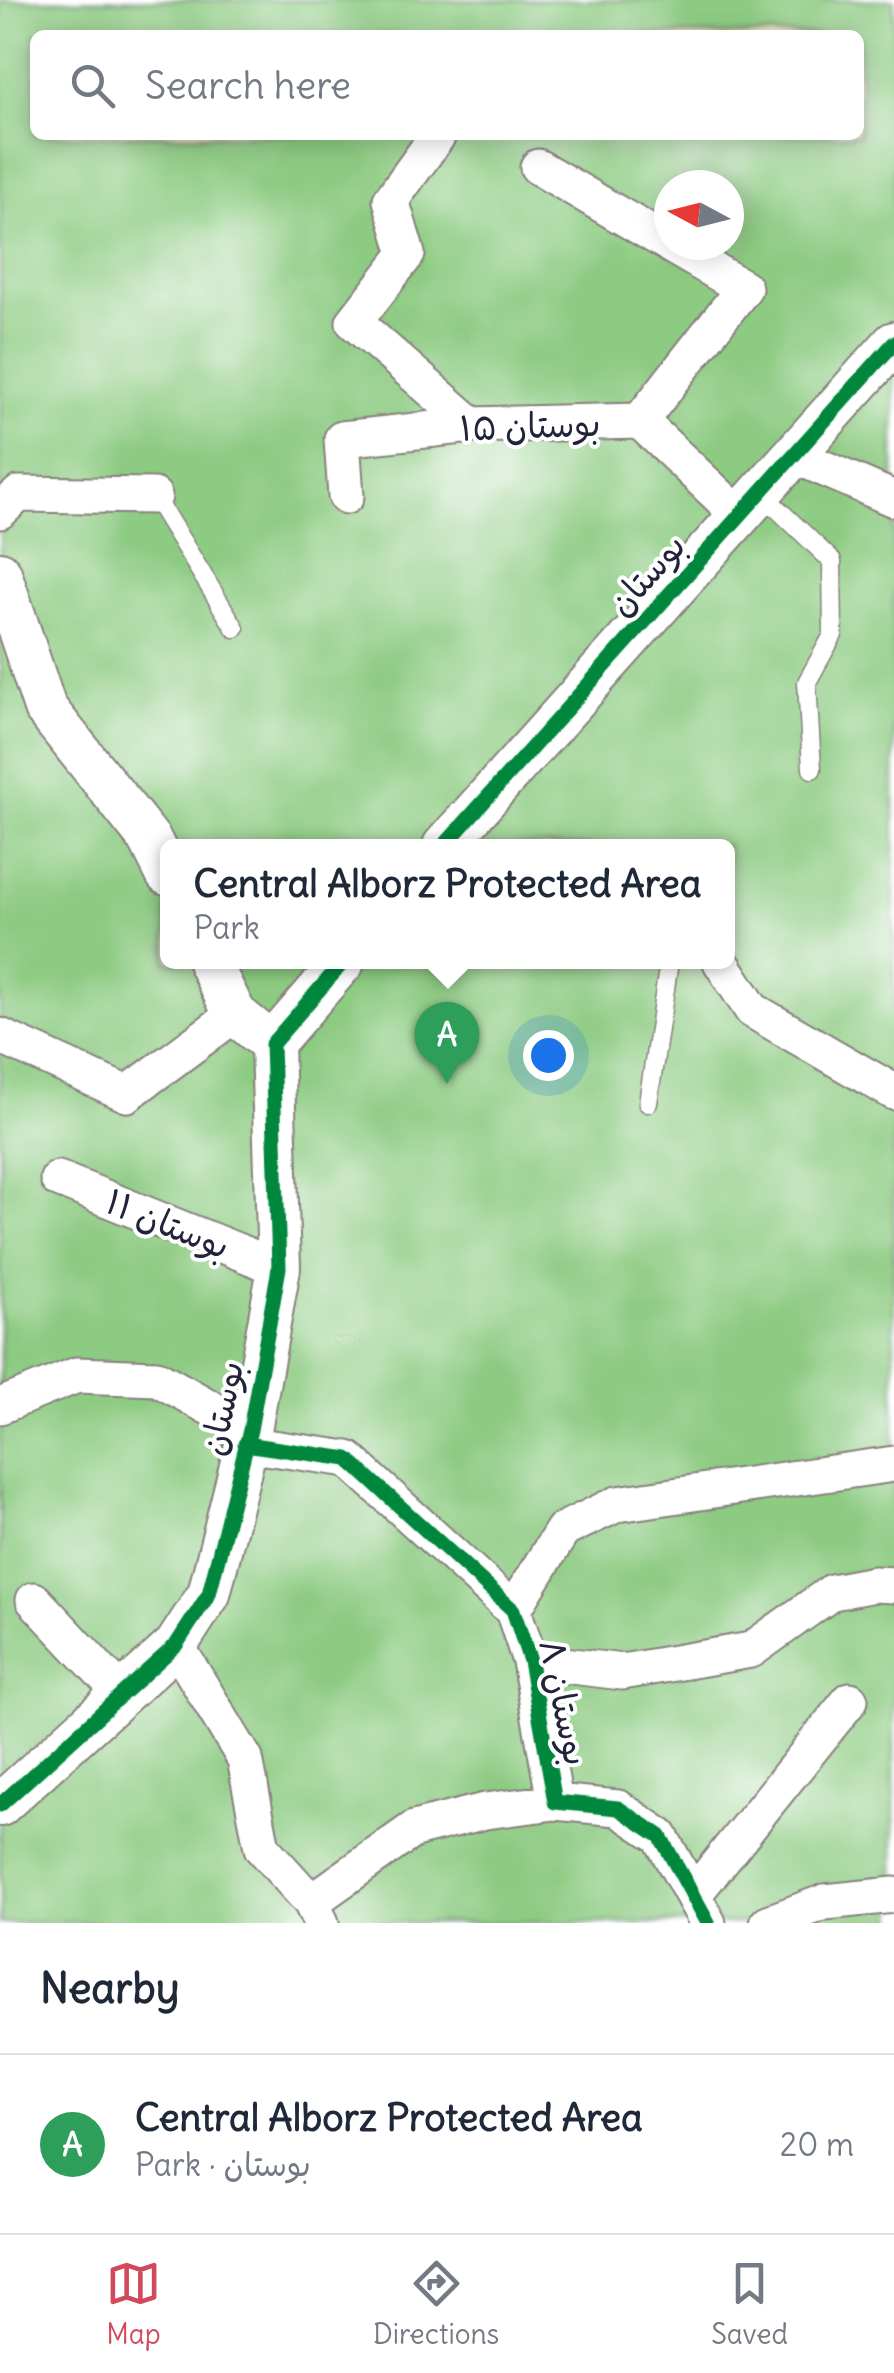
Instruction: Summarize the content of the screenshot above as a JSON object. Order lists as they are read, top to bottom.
{
  "streets": {
    "street": [
      "بوستان ۱۵",
      "بوستان",
      "بوستان ۱۱",
      "بوستان ۸"
    ]
  },
  "crossings": [
    ["بوستان ۱۵", "بوستان"],
    ["بوستان", "بوستان ۱۱"],
    ["بوستان", "بوستان ۸"]
  ],
  "north": "left",
  "page": {
    "search": "Search here",
    "popup": ["Central Alborz Protected Area", "Park"],
    "pins": "A",
    "heading": "Nearby",
    "list": [
      {
        "mark": "A",
        "name": "Central Alborz Protected Area",
        "note": "Park · بوستان",
        "value": "20 m"
      }
    ],
    "nav": ["Map", "Directions", "Saved"]
  }
}
